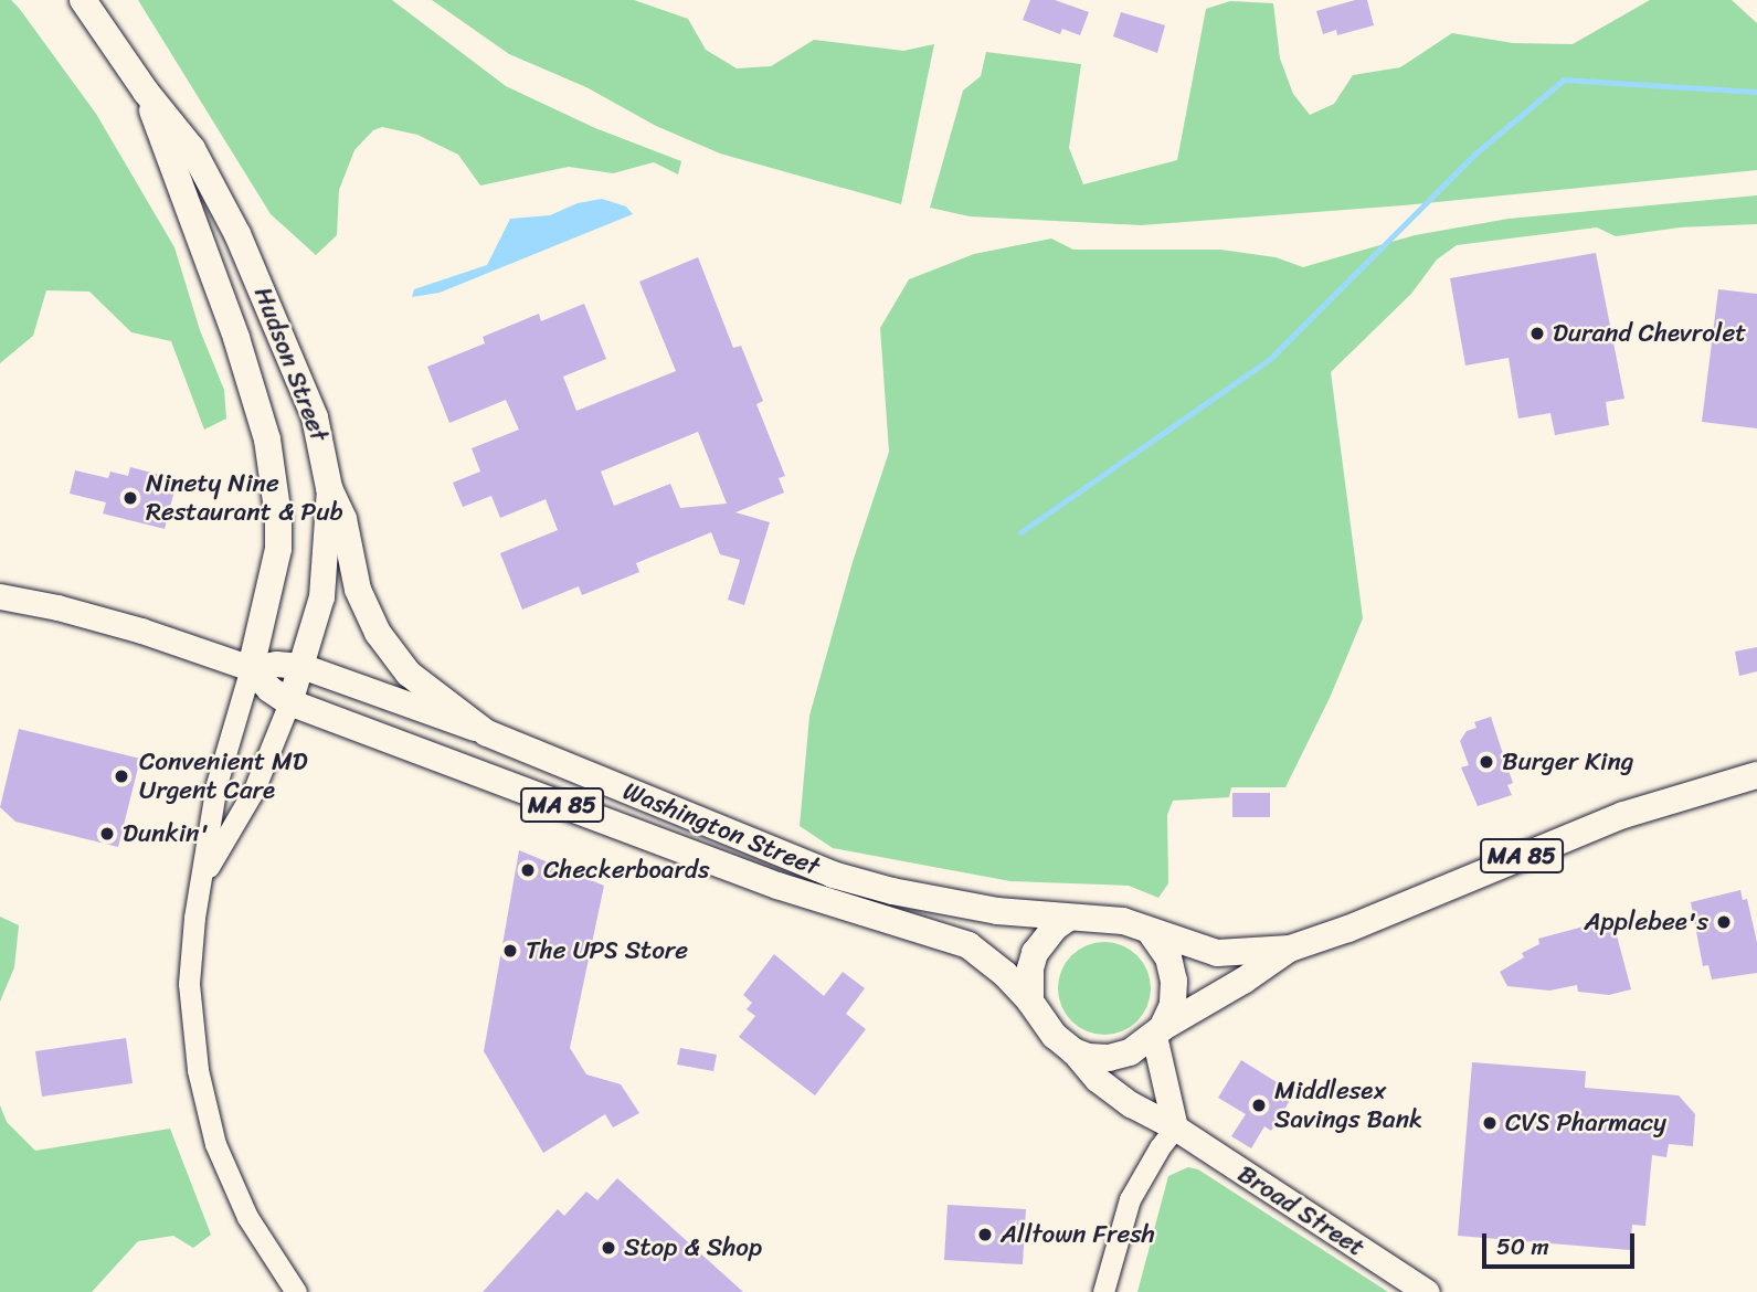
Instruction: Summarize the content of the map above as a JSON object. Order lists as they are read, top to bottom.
{
  "streets": {
    "main road": [
      "Hudson Street",
      "MA 85",
      "Washington Street",
      "Broad Street"
    ]
  },
  "crossings": [
    ["Hudson Street", "Washington Street"],
    ["Washington Street", "Broad Street"]
  ],
  "places": [
    "Durand Chevrolet",
    "Ninety Nine Restaurant & Pub",
    "Burger King",
    "Convenient MD Urgent Care",
    "Dunkin'",
    "Checkerboards",
    "Applebee's",
    "The UPS Store",
    "Middlesex Savings Bank",
    "CVS Pharmacy",
    "Alltown Fresh",
    "Stop & Shop"
  ],
  "scale_bar": "50 m"
}
